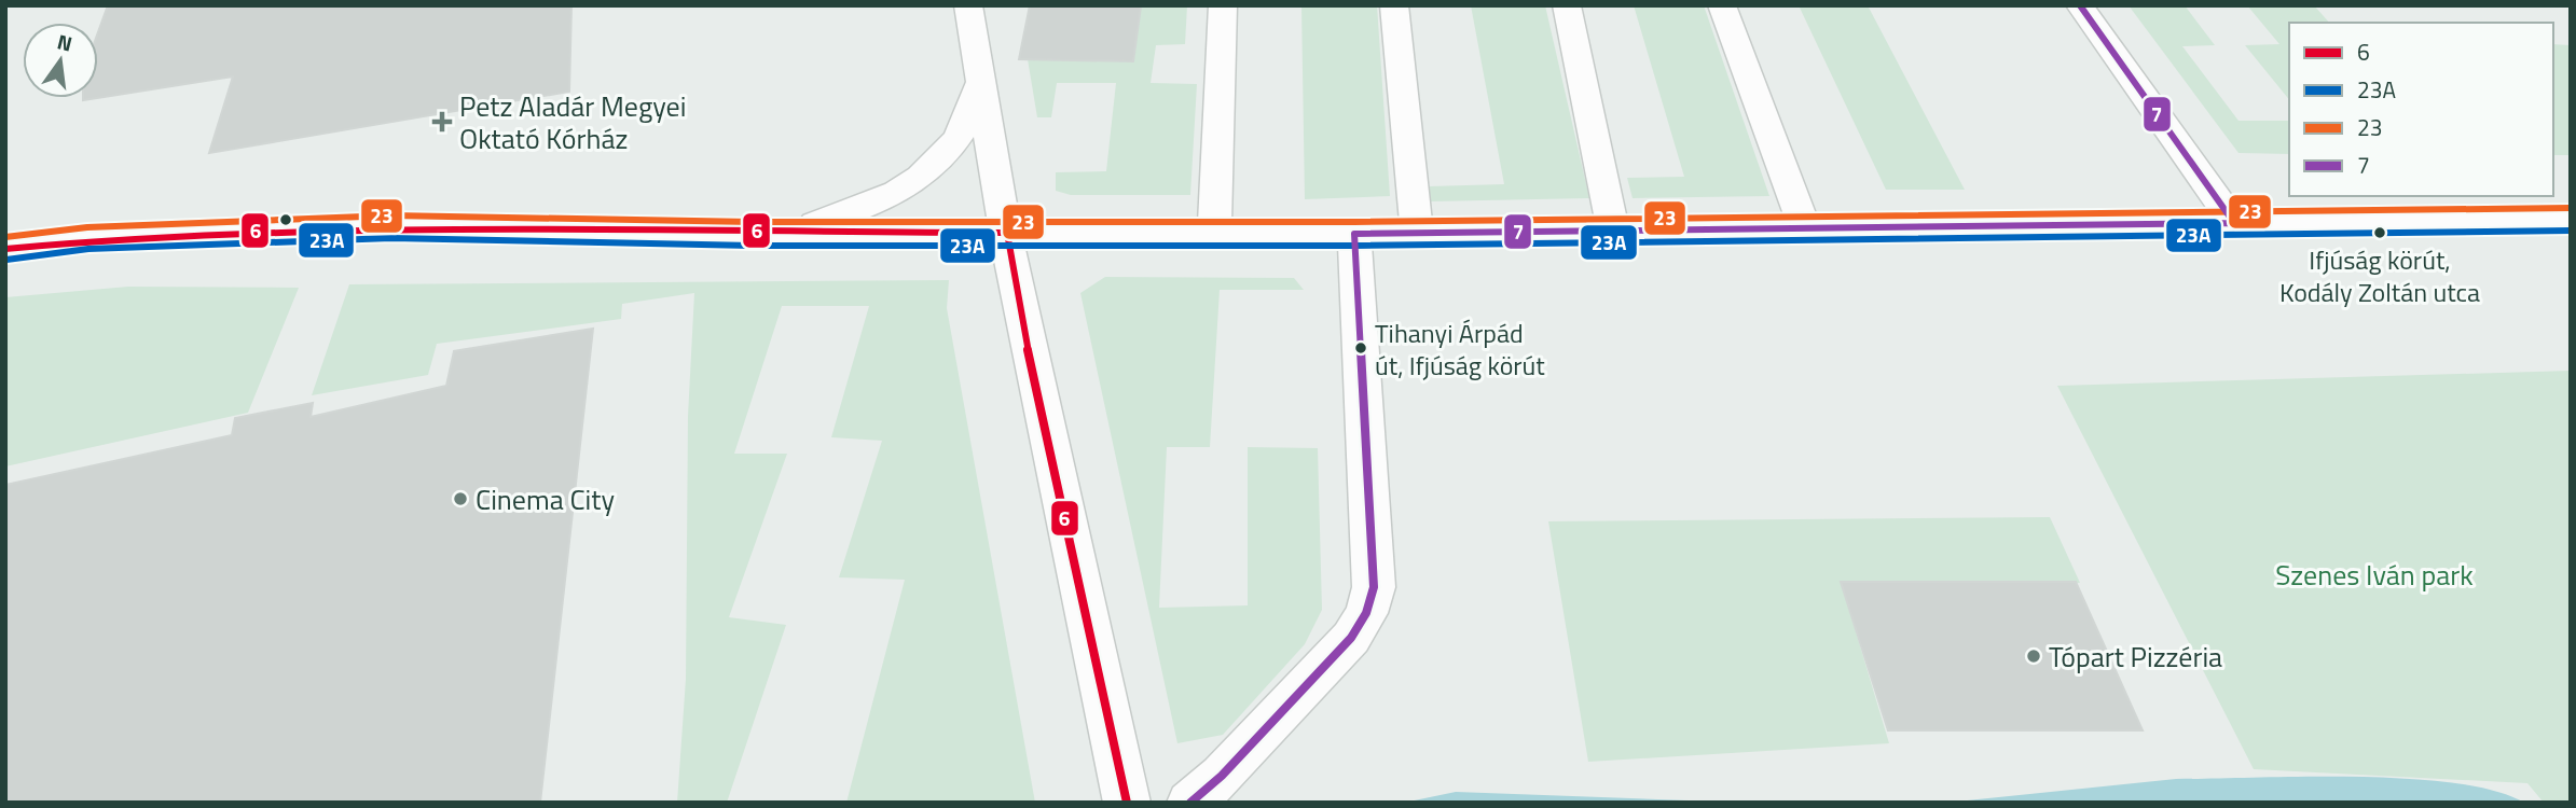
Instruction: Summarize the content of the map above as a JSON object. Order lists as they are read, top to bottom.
{
  "parks": ["Szenes Iván park"],
  "places": {
    "health": ["Petz Aladár Megyei Oktató Kórház"],
    "other": [
      "Ifjúság körút, Kodály Zoltán utca",
      "Tihanyi Árpád út, Ifjúság körút",
      "Cinema City",
      "Tópart Pizzéria"
    ]
  },
  "lines": [
    "transit line 7",
    "transit line 23",
    "transit line 6",
    "transit line 23A"
  ],
  "legend": [
    "6",
    "23A",
    "23",
    "7"
  ],
  "north": "top"
}
